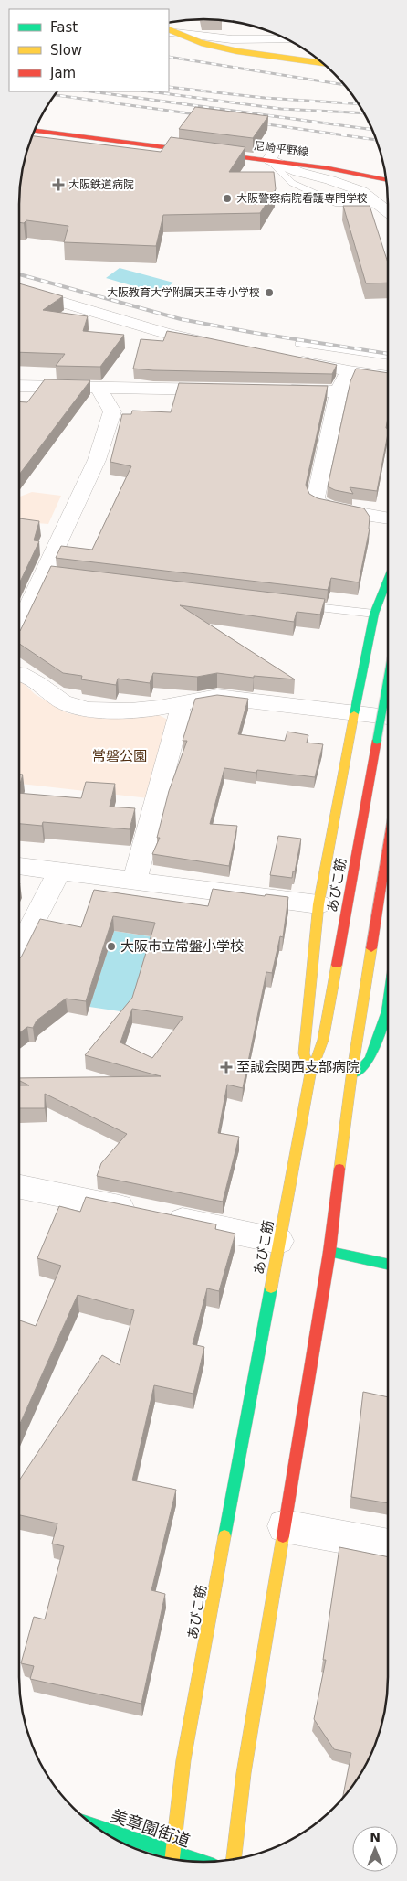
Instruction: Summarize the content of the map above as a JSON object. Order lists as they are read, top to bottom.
{
  "streets": {
    "main road": ["尼崎平野線", "あびこ筋", "美章園街道"]
  },
  "crossings": [
    ["あびこ筋", "美章園街道"]
  ],
  "parks": ["常磐公園"],
  "places": {
    "health": ["大阪鉄道病院", "至誠会関西支部病院"],
    "other": ["大阪警察病院看護専門学校", "大阪教育大学附属天王寺小学校", "大阪市立常盤小学校"]
  },
  "legend": ["Fast", "Slow", "Jam"],
  "north": "top"
}
